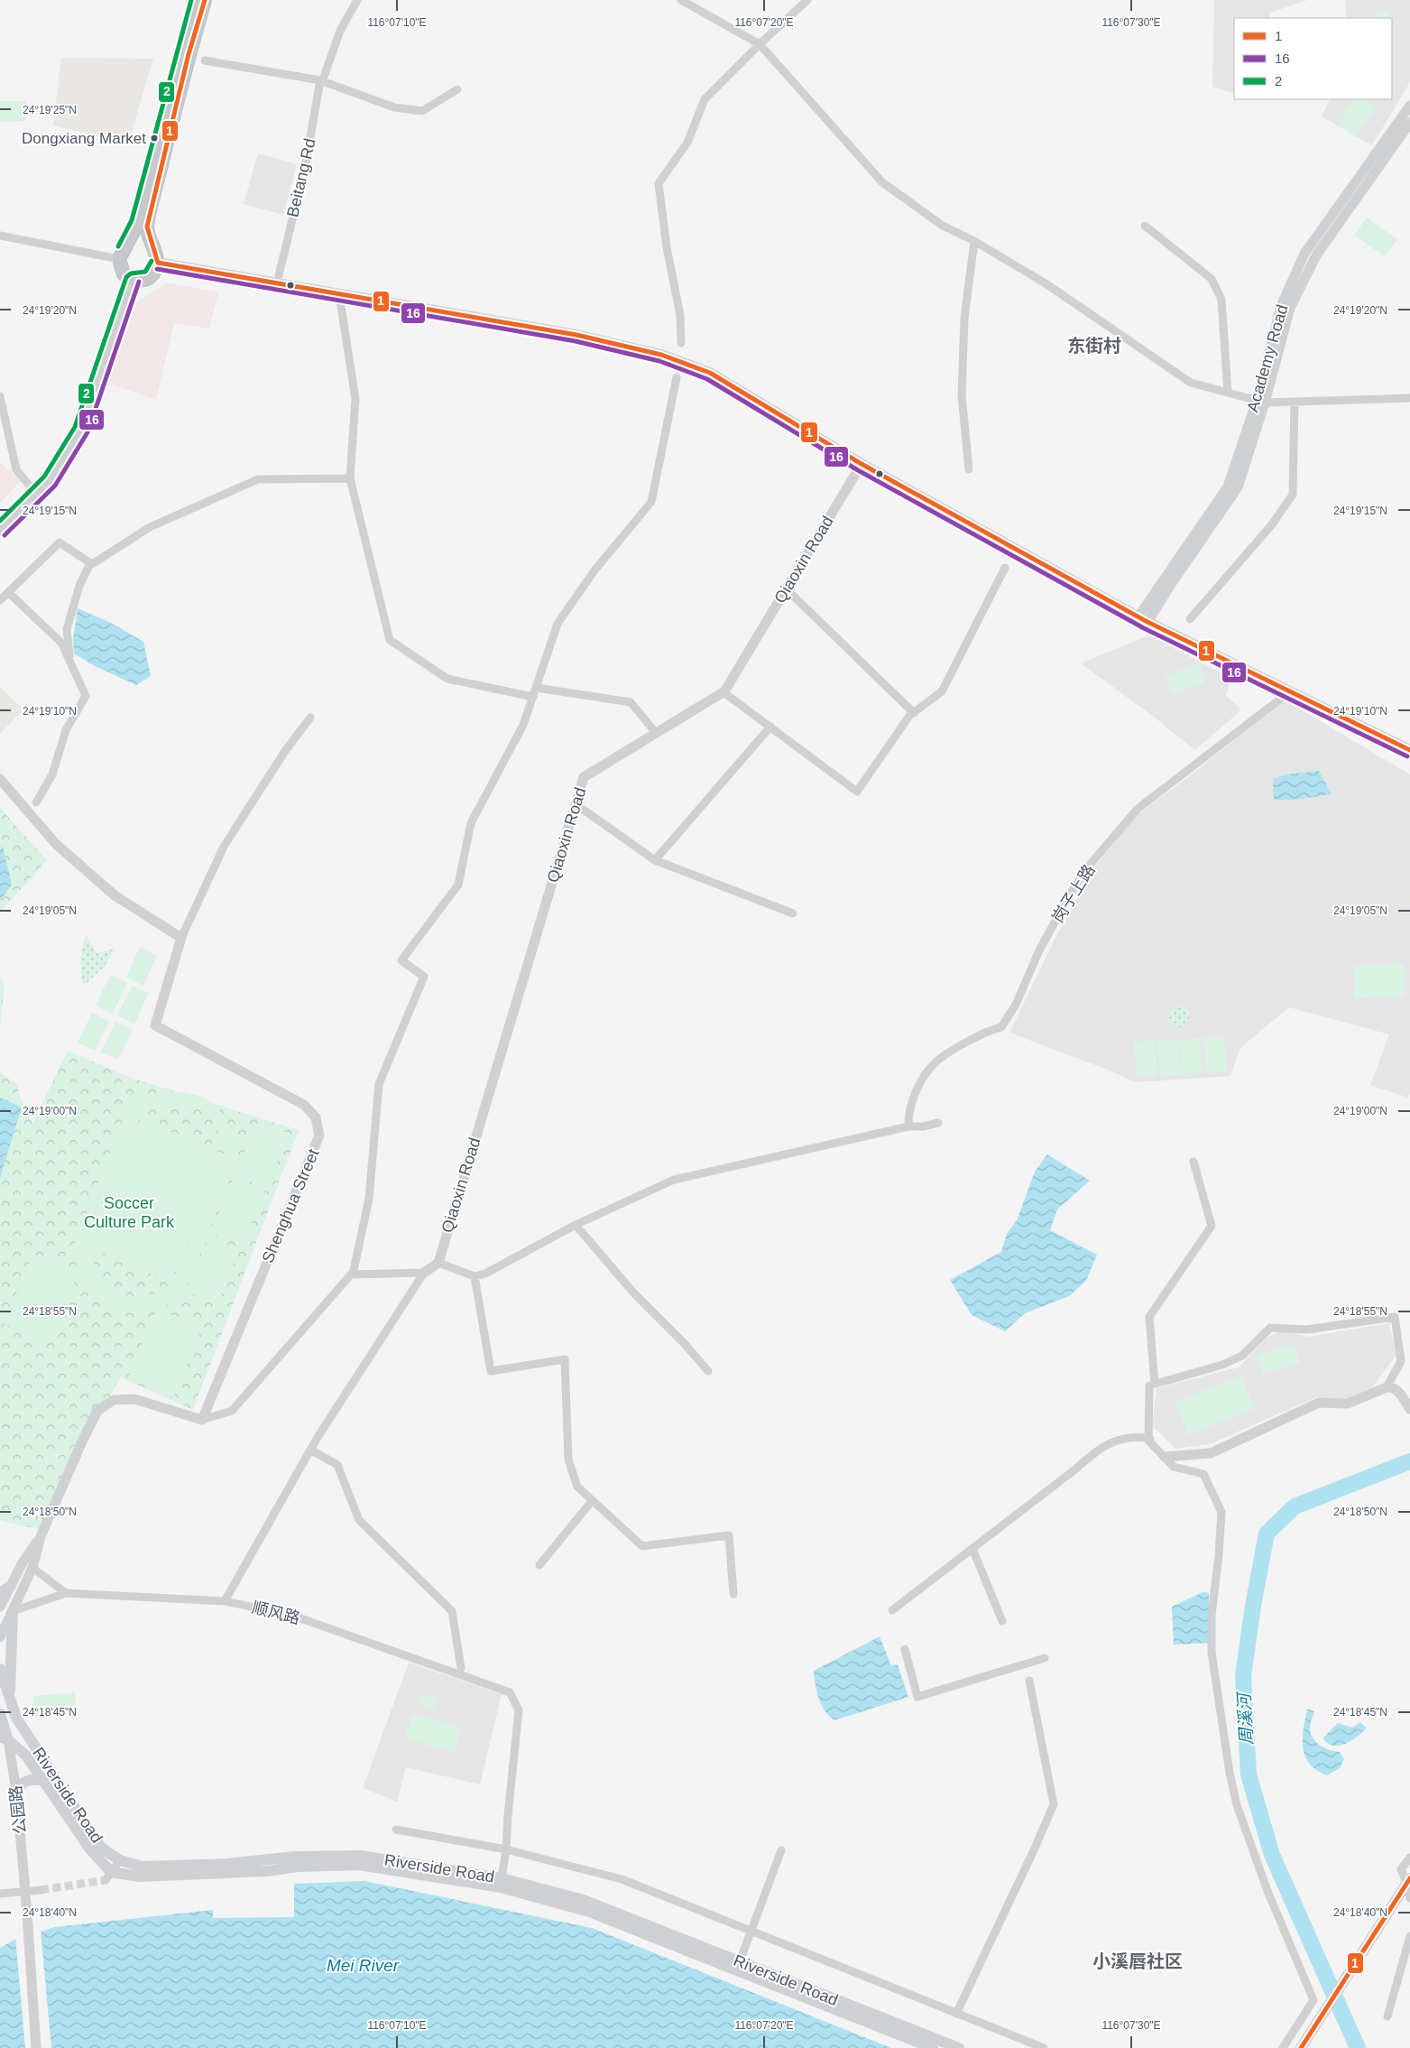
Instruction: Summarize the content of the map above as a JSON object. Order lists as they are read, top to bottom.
{
  "streets": {
    "main road": ["Riverside Road", "公园路"],
    "street": [
      "Beitang Rd",
      "Academy Road",
      "Qiaoxin Road",
      "岗子上路",
      "Shenghua Street",
      "顺风路"
    ]
  },
  "crossings": [
    ["顺风路", "Riverside Road"],
    ["Riverside Road", "公园路"]
  ],
  "districts": ["东街村", "小溪唇社区"],
  "water": ["周溪河", "Mei River"],
  "parks": ["Soccer Culture Park"],
  "places": ["Dongxiang Market"],
  "lines": ["transit line 1", "transit line 2", "transit line 16"],
  "legend": ["1", "16", "2"],
  "coordinates": [
    "116°07'10\"E",
    "116°07'20\"E",
    "116°07'30\"E",
    "24°19'25\"N",
    "24°19'20\"N",
    "24°19'15\"N",
    "24°19'10\"N",
    "24°19'05\"N",
    "24°19'00\"N",
    "24°18'55\"N",
    "24°18'50\"N",
    "24°18'45\"N",
    "24°18'40\"N"
  ]
}
